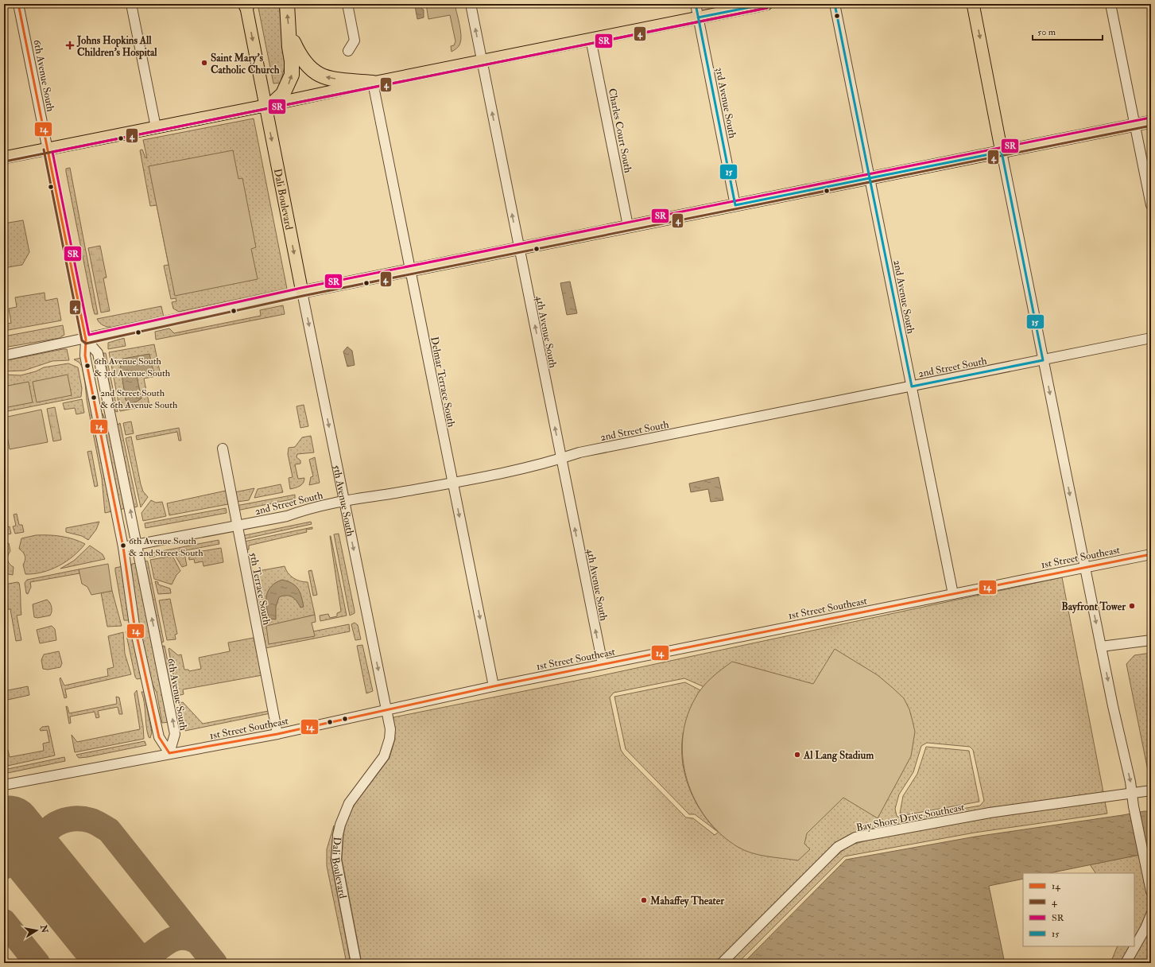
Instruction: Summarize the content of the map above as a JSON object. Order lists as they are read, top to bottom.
{
  "streets": {
    "main road": ["Dali Boulevard"],
    "street": [
      "6th Avenue South",
      "3rd Avenue South",
      "Charles Court South",
      "2nd Avenue South",
      "4th Avenue South",
      "2nd Street South",
      "Delmar Terrace South",
      "5th Avenue South",
      "1st Street Southeast",
      "5th Terrace South",
      "Bay Shore Drive Southeast"
    ]
  },
  "crossings": [
    ["6th Avenue South", "2nd Street South"],
    ["6th Avenue South", "1st Street Southeast"],
    ["Dali Boulevard", "5th Avenue South"],
    ["Dali Boulevard", "1st Street Southeast"],
    ["2nd Avenue South", "2nd Street South"],
    ["2nd Avenue South", "1st Street Southeast"],
    ["4th Avenue South", "2nd Street South"],
    ["4th Avenue South", "1st Street Southeast"],
    ["2nd Street South", "Delmar Terrace South"],
    ["2nd Street South", "5th Avenue South"],
    ["2nd Street South", "5th Terrace South"],
    ["Delmar Terrace South", "1st Street Southeast"],
    ["5th Avenue South", "1st Street Southeast"],
    ["1st Street Southeast", "5th Terrace South"]
  ],
  "one_way": ["Dali Boulevard", "4th Avenue South", "5th Avenue South"],
  "places": {
    "health": ["Johns Hopkins All Children's Hospital"],
    "other": [
      "Saint Mary's Catholic Church",
      "6th Avenue South & 3rd Avenue South",
      "2nd Street South & 6th Avenue South",
      "6th Avenue South & 2nd Street South",
      "Bayfront Tower",
      "Al Lang Stadium",
      "Mahaffey Theater"
    ]
  },
  "lines": [
    "transit line 14",
    "transit line 15",
    "transit line 4",
    "transit line SR"
  ],
  "legend": [
    "14",
    "4",
    "SR",
    "15"
  ],
  "scale_bar": "50 m",
  "north": "right"
}
